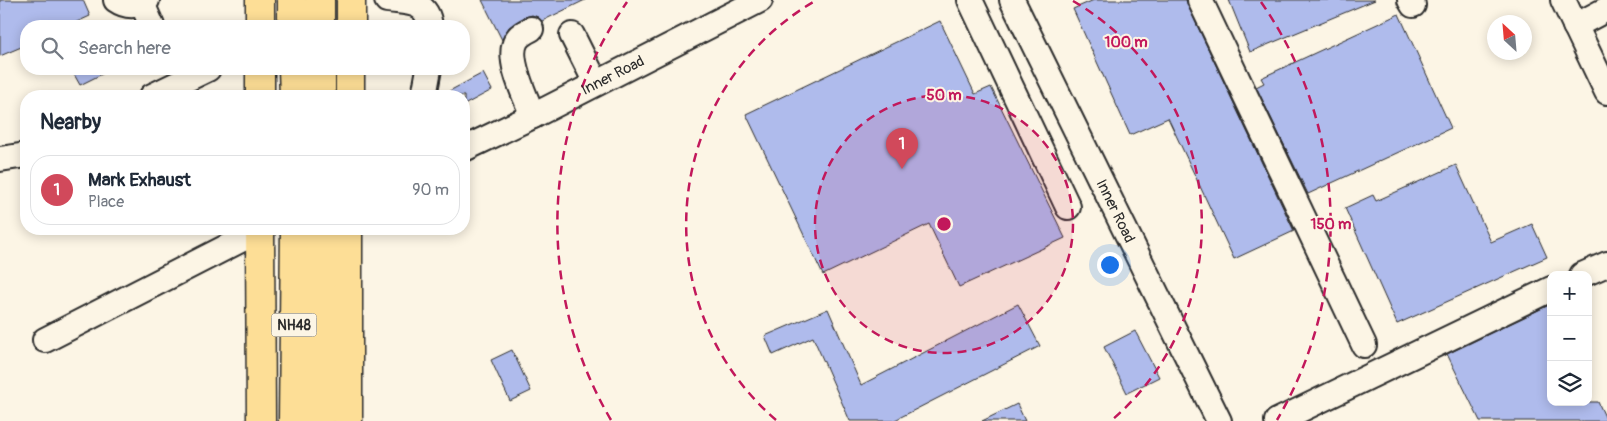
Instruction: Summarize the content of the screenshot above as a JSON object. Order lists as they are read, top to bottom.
{
  "streets": {
    "main road": ["NH48"],
    "street": ["Inner Road"]
  },
  "north": "top left",
  "page": {
    "search": "Search here",
    "heading": "Nearby",
    "pins": "1",
    "list": [
      {
        "mark": "1",
        "name": "Mark Exhaust",
        "note": "Place",
        "value": "90 m"
      }
    ],
    "map_buttons": ["+", "−"]
  },
  "rings": ["100 m", "50 m", "150 m"]
}
